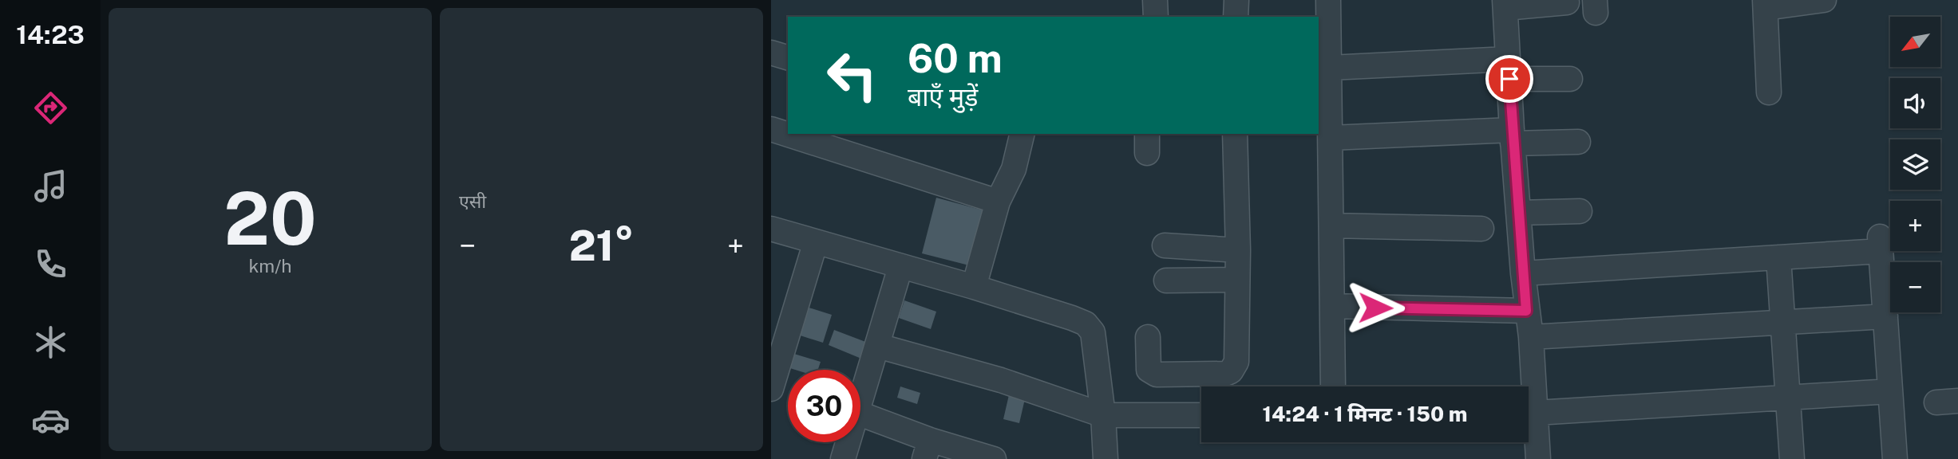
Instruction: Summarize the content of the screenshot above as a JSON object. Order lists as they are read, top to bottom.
{
  "north": "bottom left",
  "page": {
    "tabs": "14:23",
    "tile": [
      ["20", "km/h"],
      "एसी"
    ],
    "map_buttons": ["+", "−"],
    "turn": ["60 m", "बाएँ मुड़ें"],
    "heat": ["−", "21°", "+"],
    "limit": "30",
    "trip": "14:24 · 1 मिनट · 150 m"
  }
}
